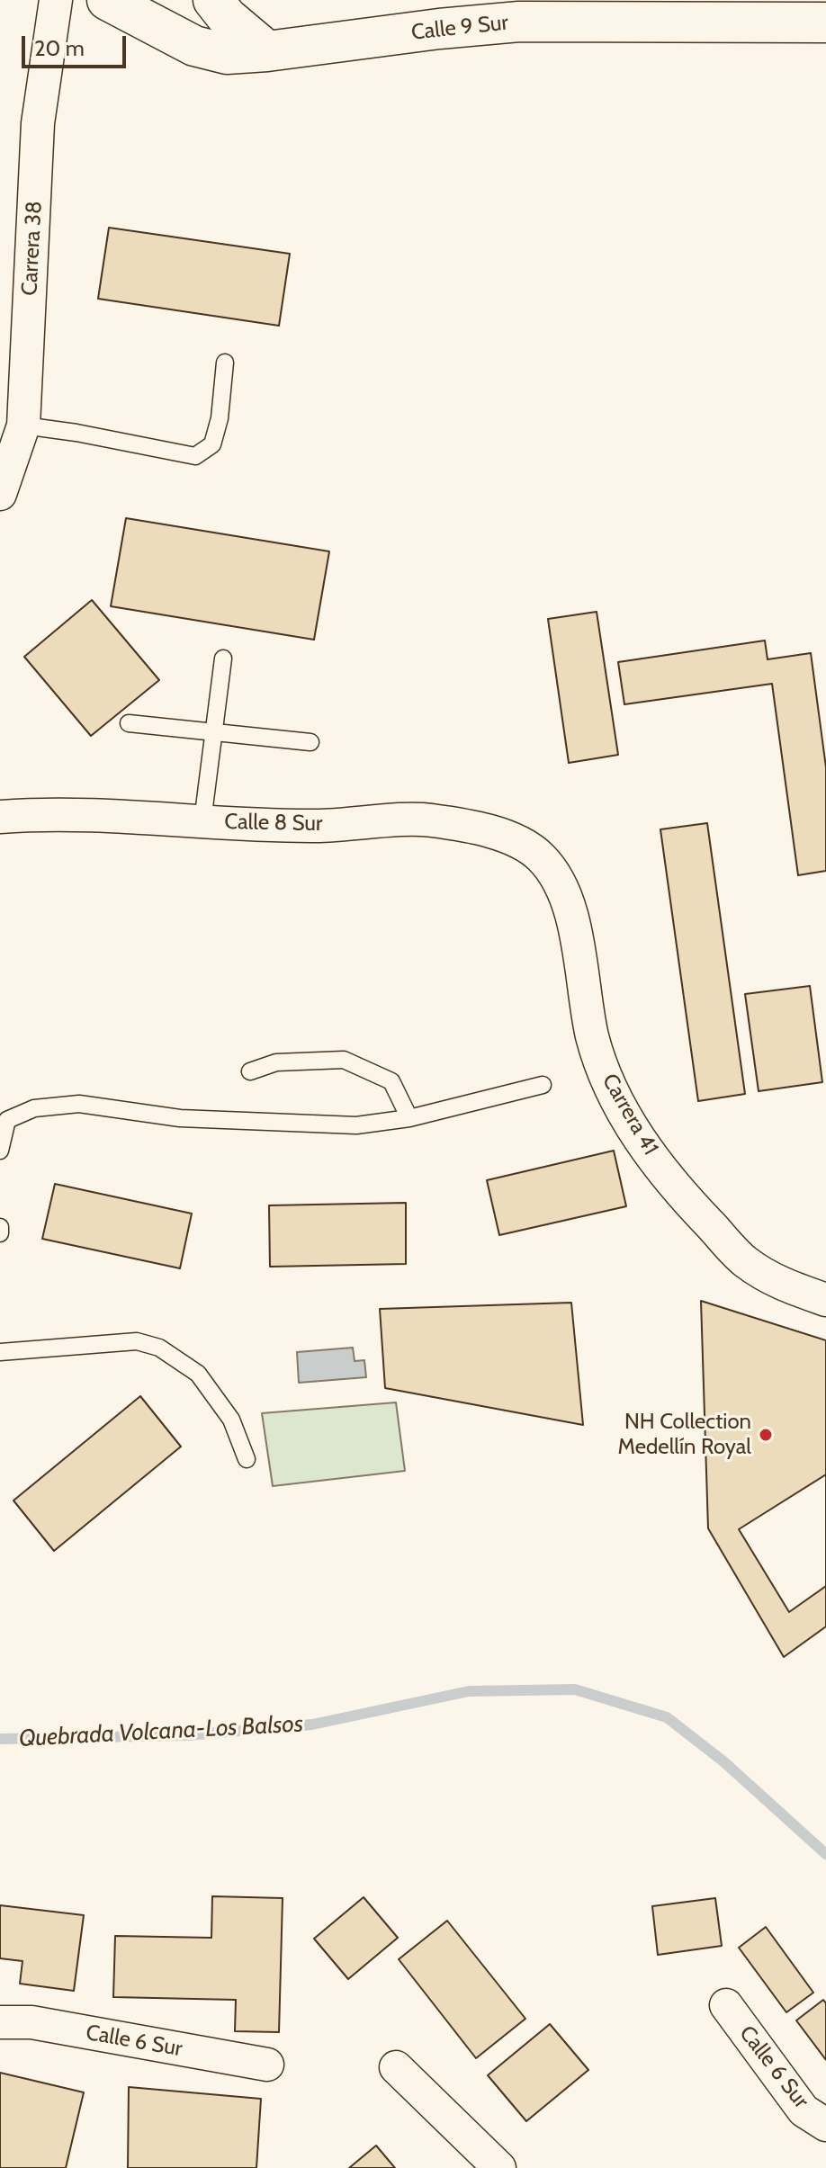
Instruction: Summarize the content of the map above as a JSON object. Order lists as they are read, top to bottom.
{
  "streets": {
    "main road": ["Calle 9 Sur"],
    "street": [
      "Carrera 38",
      "Calle 8 Sur",
      "Carrera 41",
      "Calle 6 Sur"
    ]
  },
  "crossings": [
    ["Calle 8 Sur", "Carrera 41"]
  ],
  "water": ["Quebrada Volcana-Los Balsos"],
  "places": ["NH Collection Medellín Royal"],
  "scale_bar": "20 m"
}
